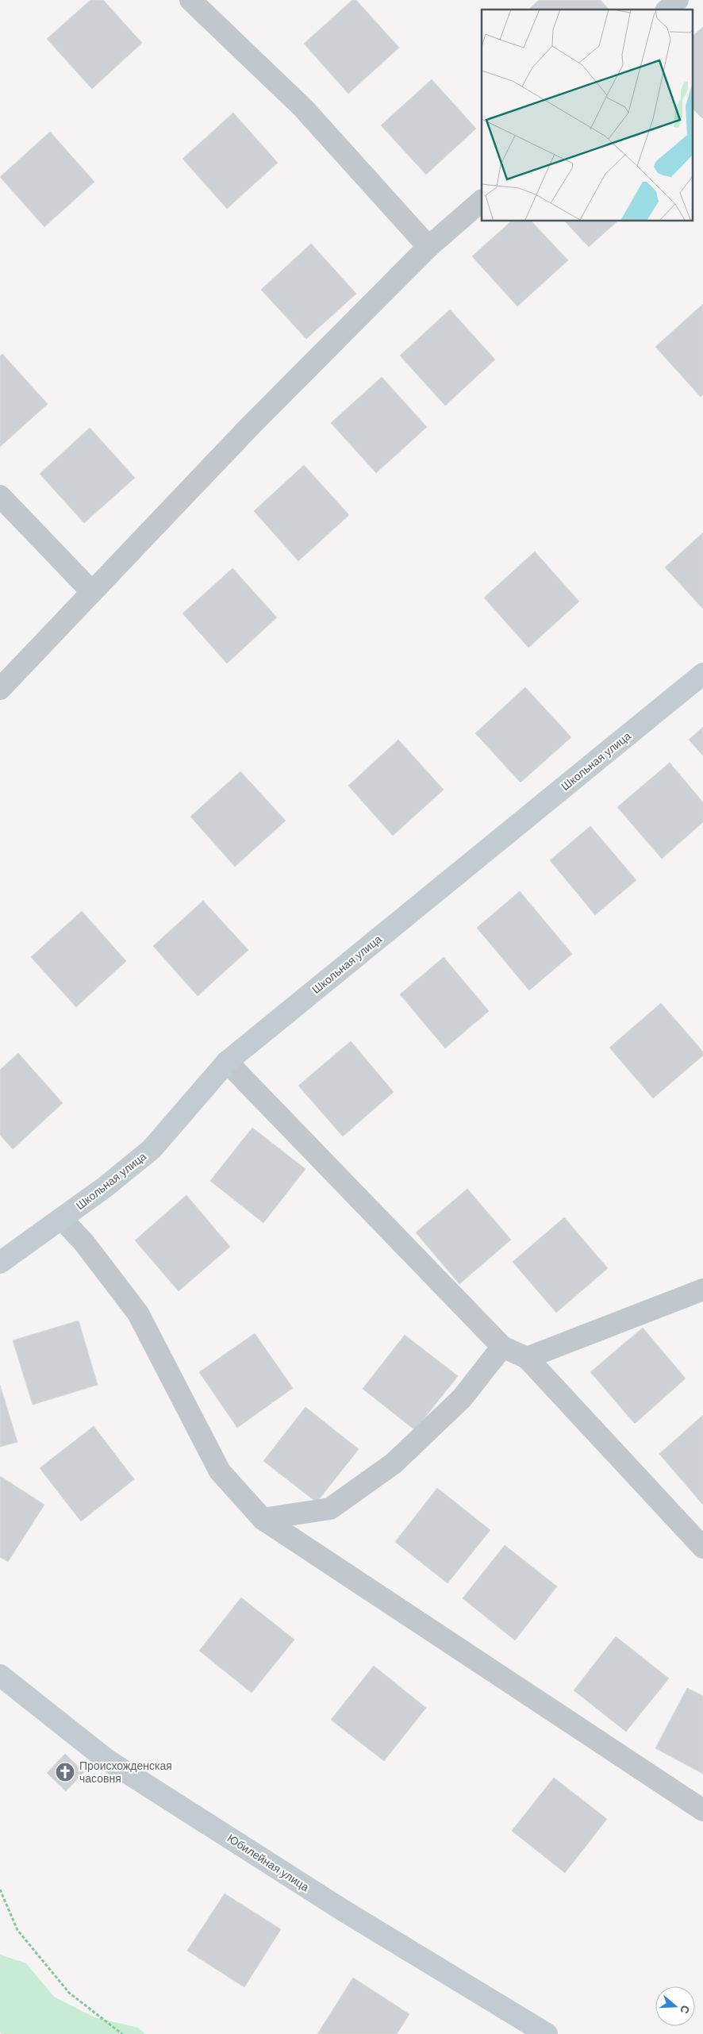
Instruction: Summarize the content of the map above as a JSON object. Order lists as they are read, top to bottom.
{
  "streets": {
    "street": ["Школьная улица", "Юбилейная улица"]
  },
  "places": {
    "church": ["Происхожденская часовня"]
  },
  "north": "right"
}
